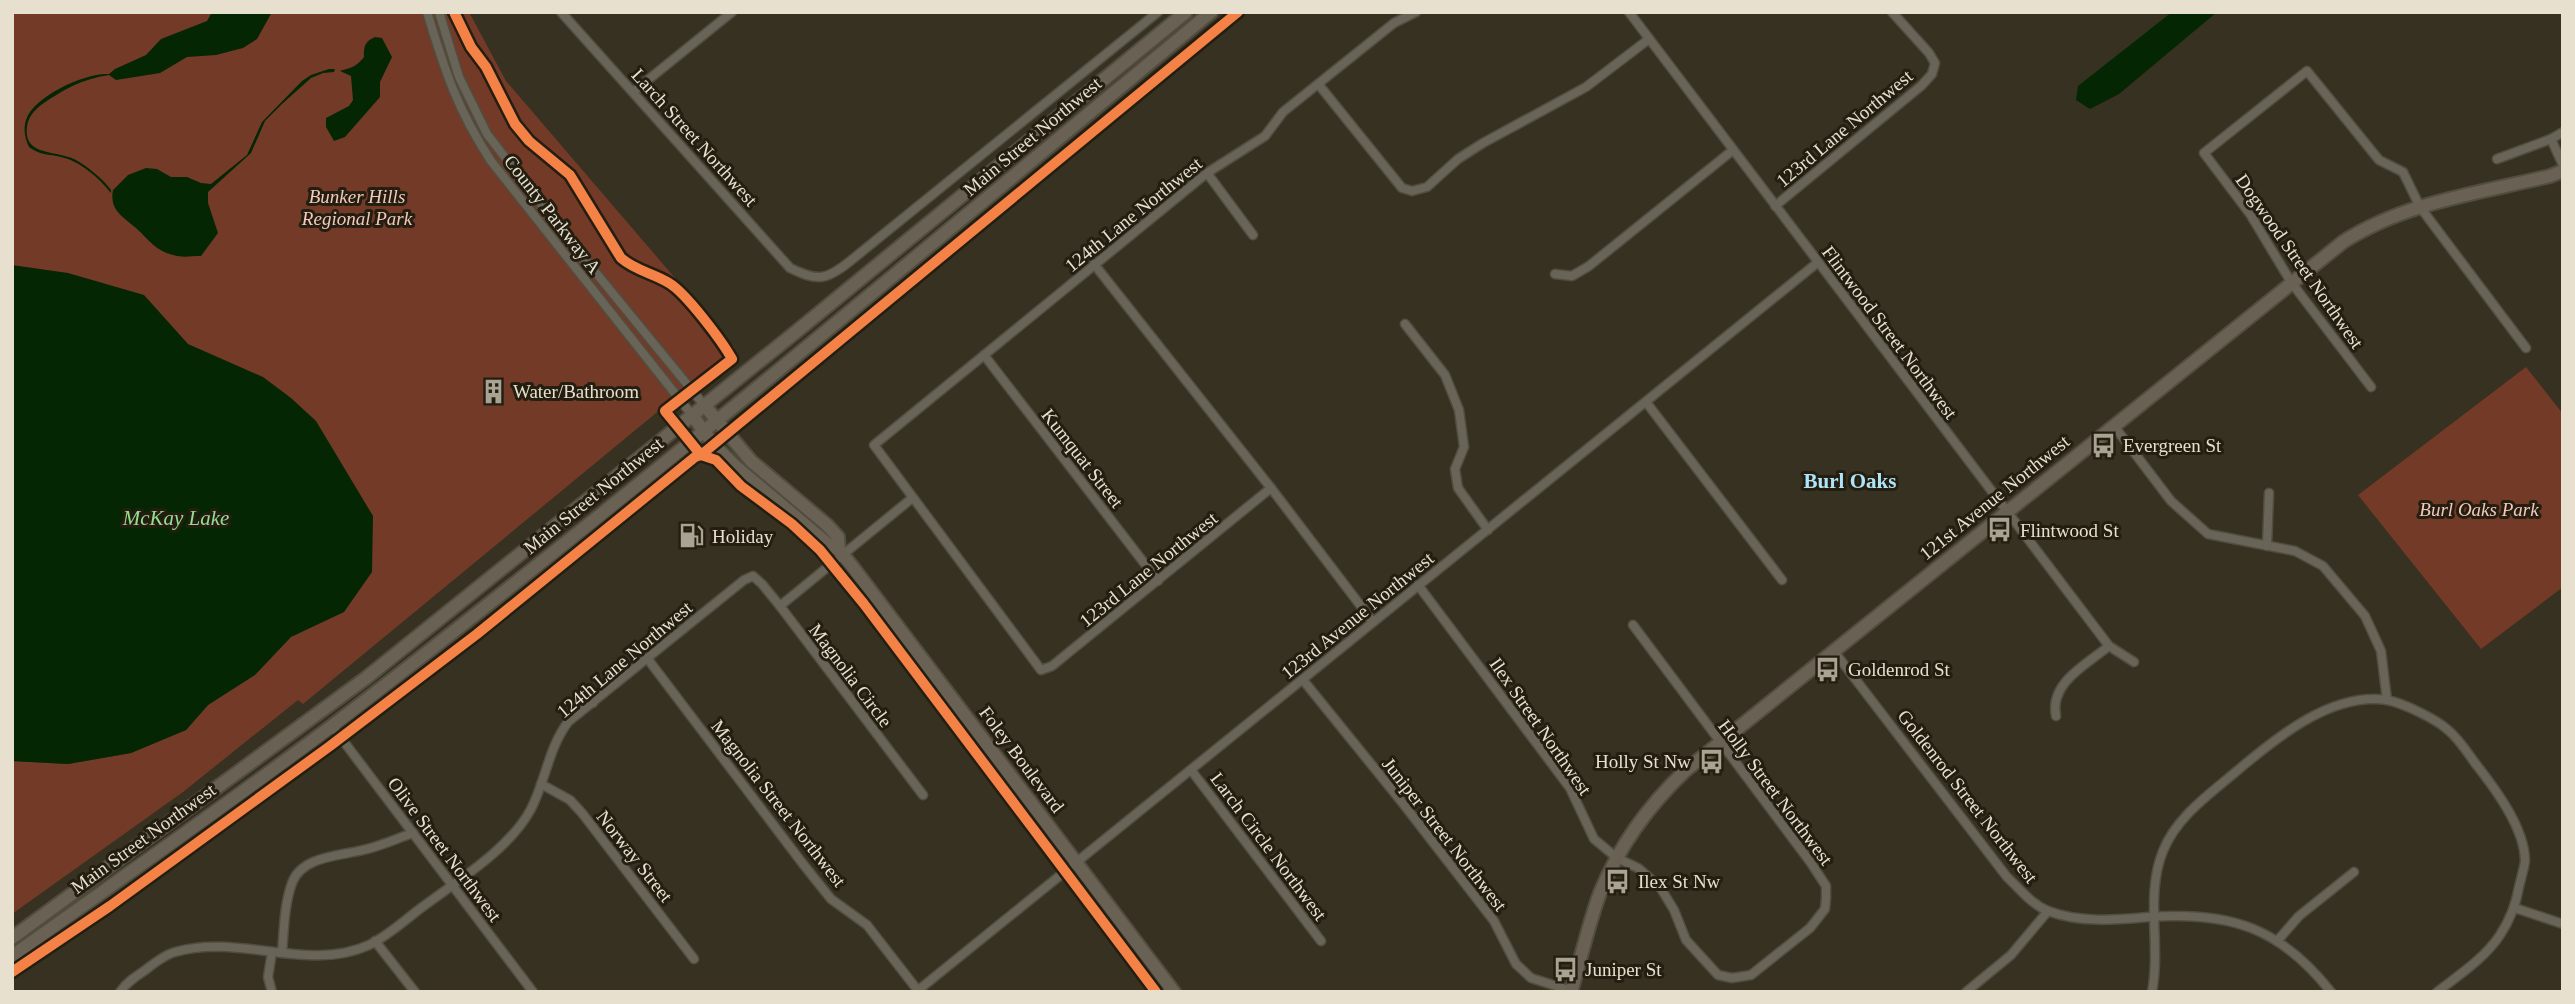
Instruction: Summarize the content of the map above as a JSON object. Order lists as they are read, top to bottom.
{
  "streets": {
    "main road": ["Main Street Northwest", "121st Avenue Northwest", "Foley Boulevard"],
    "street": [
      "123rd Lane Northwest",
      "Larch Street Northwest",
      "County Parkway A",
      "124th Lane Northwest",
      "Dogwood Street Northwest",
      "Flintwood Street Northwest",
      "Kumquat Street",
      "123rd Avenue Northwest",
      "Magnolia Circle",
      "Ilex Street Northwest",
      "Holly Street Northwest",
      "Goldenrod Street Northwest",
      "Magnolia Street Northwest",
      "Juniper Street Northwest",
      "Larch Circle Northwest",
      "Olive Street Northwest",
      "Norway Street"
    ]
  },
  "crossings": [
    ["123rd Lane Northwest", "124th Lane Northwest"],
    ["123rd Lane Northwest", "Flintwood Street Northwest"],
    ["123rd Lane Northwest", "Kumquat Street"],
    ["Main Street Northwest", "County Parkway A"],
    ["Main Street Northwest", "Foley Boulevard"],
    ["Main Street Northwest", "Olive Street Northwest"],
    ["County Parkway A", "Foley Boulevard"],
    ["124th Lane Northwest", "Kumquat Street"],
    ["124th Lane Northwest", "Magnolia Circle"],
    ["124th Lane Northwest", "Magnolia Street Northwest"],
    ["124th Lane Northwest", "Olive Street Northwest"],
    ["124th Lane Northwest", "Norway Street"],
    ["Dogwood Street Northwest", "121st Avenue Northwest"],
    ["Flintwood Street Northwest", "121st Avenue Northwest"],
    ["Flintwood Street Northwest", "123rd Avenue Northwest"],
    ["121st Avenue Northwest", "Ilex Street Northwest"],
    ["121st Avenue Northwest", "Holly Street Northwest"],
    ["121st Avenue Northwest", "Goldenrod Street Northwest"],
    ["121st Avenue Northwest", "Juniper Street Northwest"],
    ["123rd Avenue Northwest", "Ilex Street Northwest"],
    ["123rd Avenue Northwest", "Foley Boulevard"],
    ["123rd Avenue Northwest", "Magnolia Street Northwest"],
    ["123rd Avenue Northwest", "Juniper Street Northwest"],
    ["123rd Avenue Northwest", "Larch Circle Northwest"],
    ["Ilex Street Northwest", "Holly Street Northwest"]
  ],
  "districts": ["Burl Oaks"],
  "water": ["McKay Lake"],
  "parks": ["Bunker Hills Regional Park", "Burl Oaks Park"],
  "places": {
    "building": ["Water/Bathroom"],
    "bus stop": [
      "Evergreen St",
      "Flintwood St",
      "Goldenrod St",
      "Holly St Nw",
      "Ilex St Nw",
      "Juniper St"
    ],
    "fuel station": ["Holiday"]
  }
}
